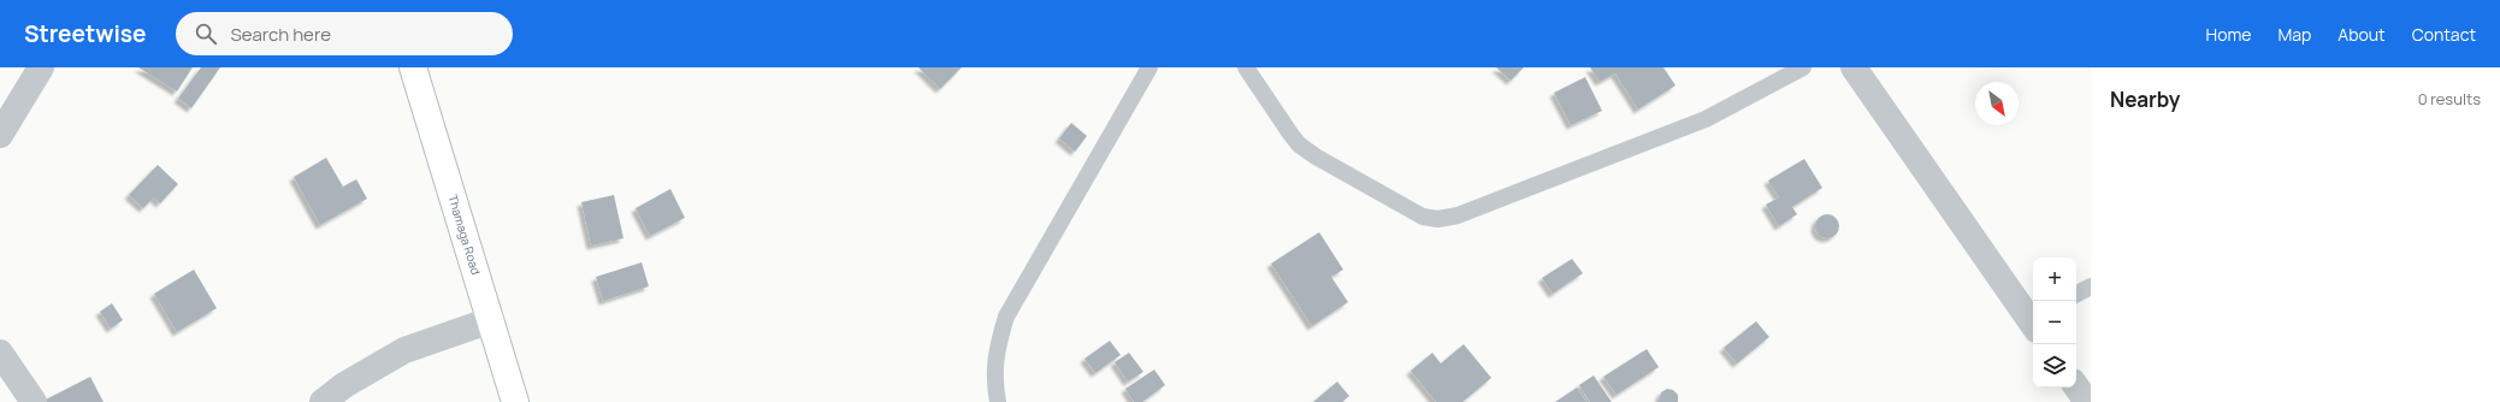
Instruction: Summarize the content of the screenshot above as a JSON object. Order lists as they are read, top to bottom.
{
  "streets": {
    "main road": ["Thamaga Road"]
  },
  "north": "bottom right",
  "page": {
    "header": "Streetwise",
    "search": "Search here",
    "nav": [
      "Home",
      "Map",
      "About",
      "Contact"
    ],
    "heading": ["Nearby", "0 results"],
    "map_buttons": ["+", "−"]
  }
}
